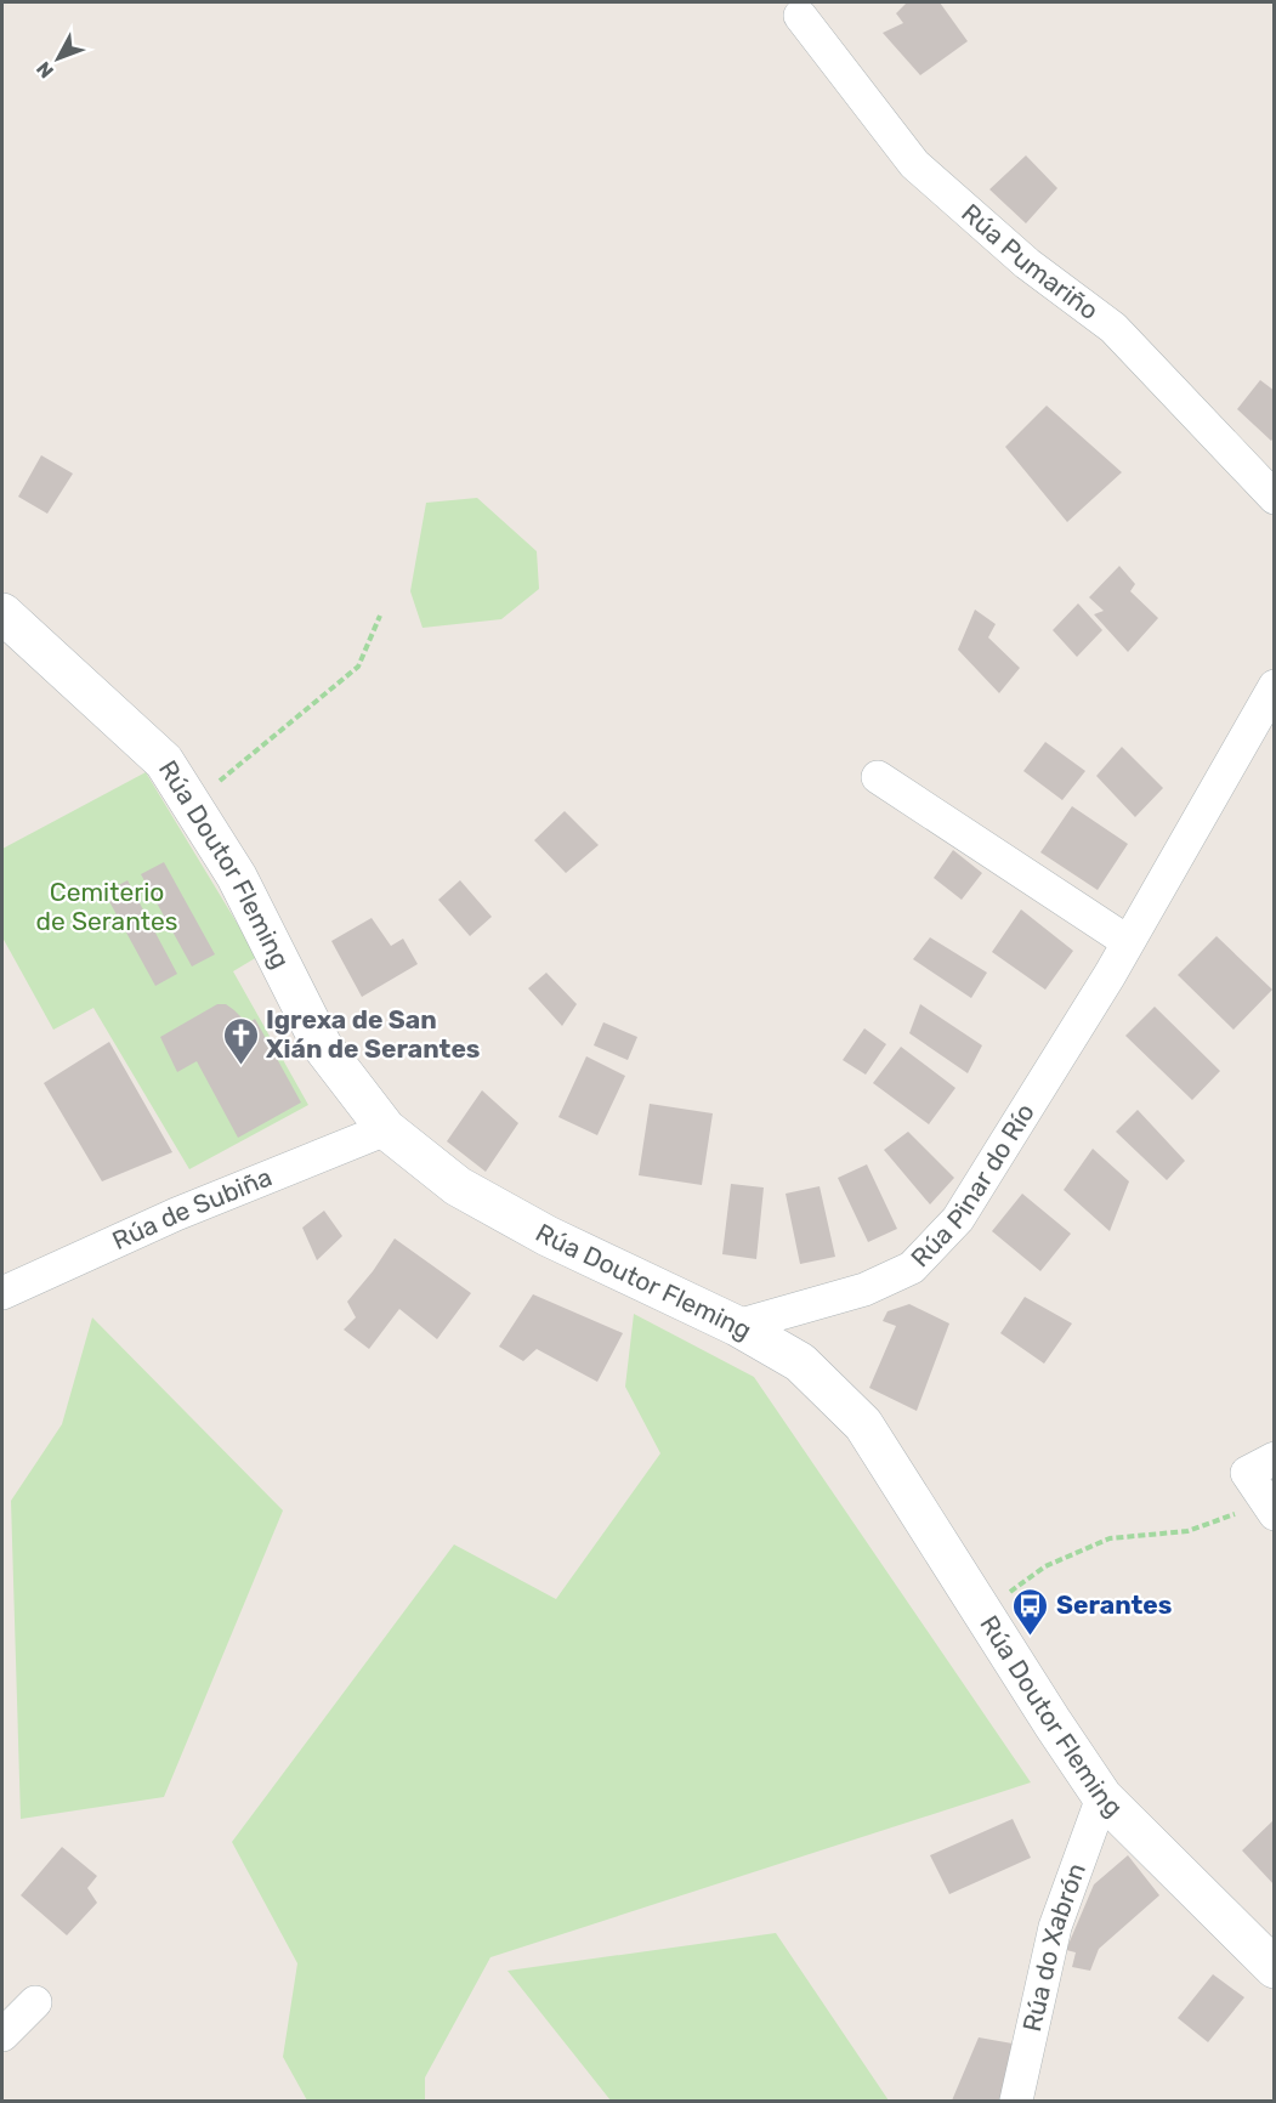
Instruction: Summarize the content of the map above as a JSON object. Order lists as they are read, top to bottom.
{
  "streets": {
    "main road": ["Rúa Doutor Fleming"],
    "street": [
      "Rúa Pumariño",
      "Rúa Pinar do Río",
      "Rúa de Subiña",
      "Rúa do Xabrón"
    ]
  },
  "crossings": [
    ["Rúa Doutor Fleming", "Rúa Pinar do Río"],
    ["Rúa Doutor Fleming", "Rúa de Subiña"],
    ["Rúa Doutor Fleming", "Rúa do Xabrón"]
  ],
  "parks": ["Cemiterio de Serantes"],
  "places": {
    "church": ["Igrexa de San Xián de Serantes"],
    "bus stop": ["Serantes"]
  },
  "north": "bottom left"
}
